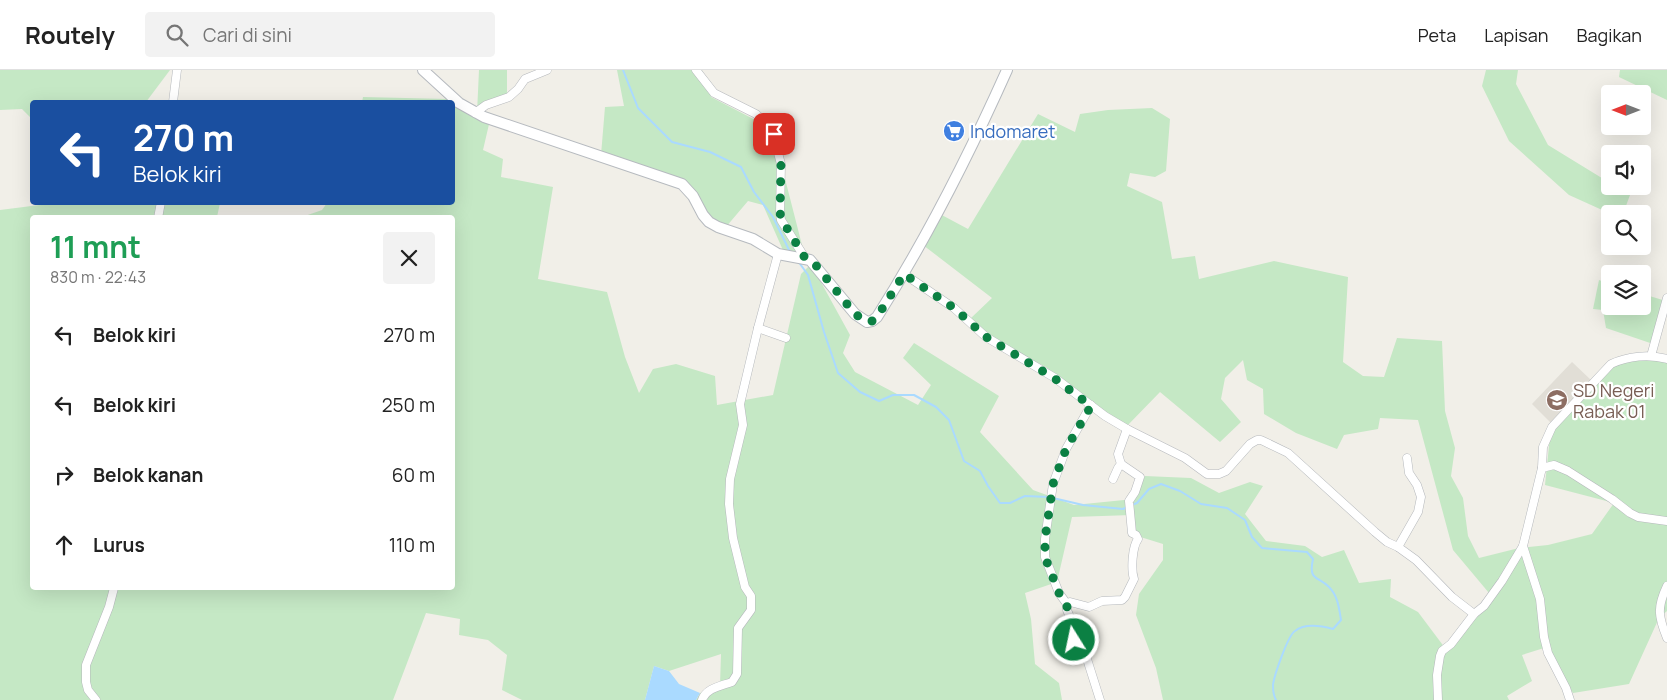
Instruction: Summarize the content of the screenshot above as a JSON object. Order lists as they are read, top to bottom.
{
  "places": {
    "supermarket": ["Indomaret"],
    "school or university": ["SD Negeri Rabak 01"]
  },
  "north": "left",
  "page": {
    "header": "Routely",
    "search": "Cari di sini",
    "nav": ["Peta", "Lapisan", "Bagikan"],
    "turn": ["270 m", "Belok kiri"],
    "heading": ["11 mnt", "830 m · 22:43"],
    "list": [
      {
        "name": "Belok kiri",
        "value": "270 m"
      },
      {
        "name": "Belok kiri",
        "value": "250 m"
      },
      {
        "name": "Belok kanan",
        "value": "60 m"
      },
      {
        "name": "Lurus",
        "value": "110 m"
      }
    ]
  }
}
